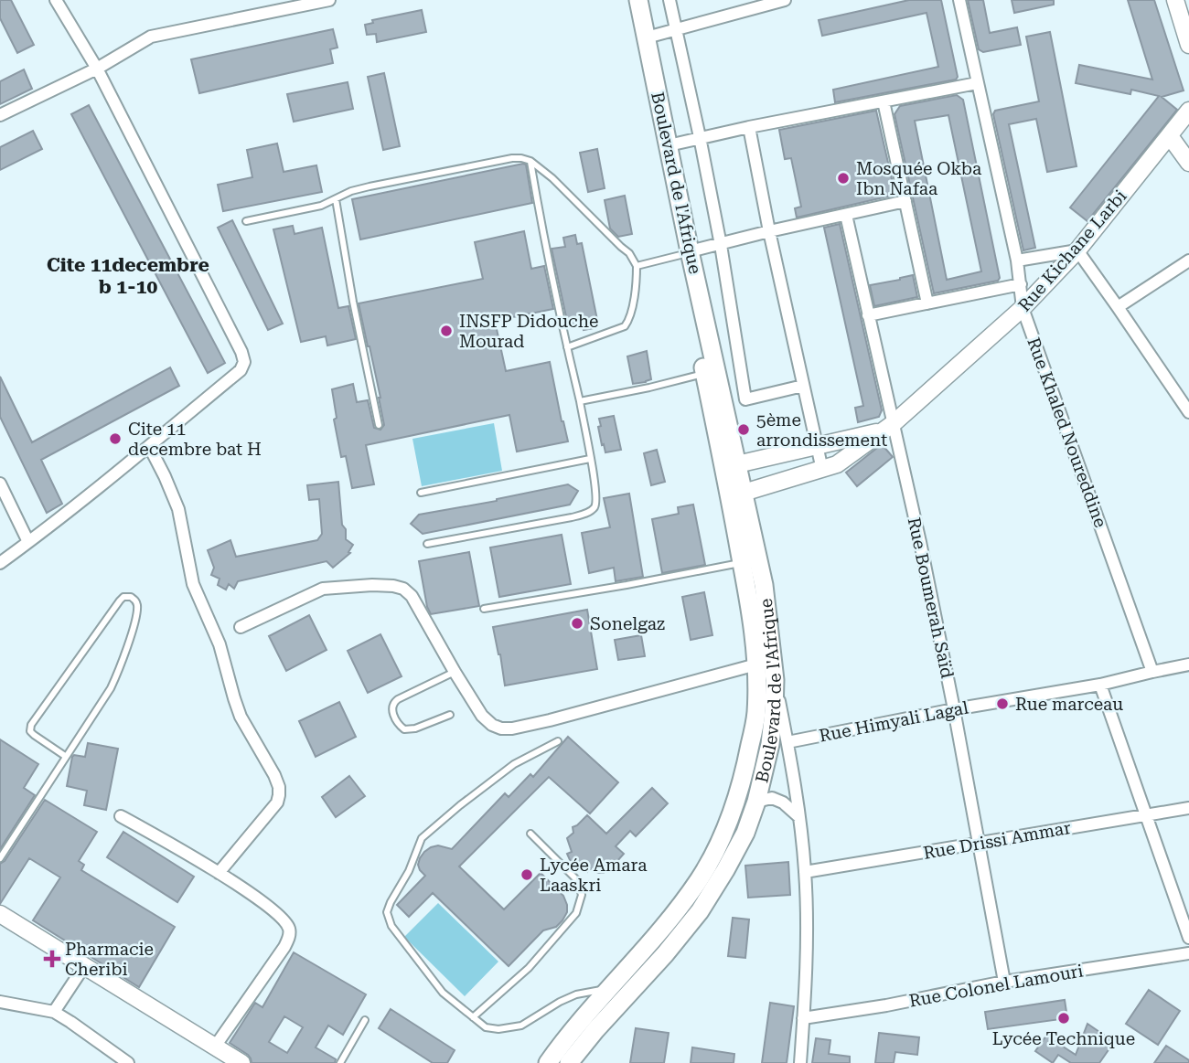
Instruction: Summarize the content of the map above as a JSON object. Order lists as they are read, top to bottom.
{
  "streets": {
    "main road": ["Boulevard de l'Afrique"],
    "street": [
      "Rue Kichane Larbi",
      "Rue Khaled Noureddine",
      "Rue Boumerah Saïd",
      "Rue Himyali Lagal",
      "Rue Drissi Ammar",
      "Rue Colonel Lamouri"
    ]
  },
  "crossings": [
    ["Boulevard de l'Afrique", "Rue Kichane Larbi"],
    ["Rue Kichane Larbi", "Rue Khaled Noureddine"],
    ["Rue Kichane Larbi", "Rue Boumerah Saïd"],
    ["Rue Khaled Noureddine", "Rue Himyali Lagal"],
    ["Rue Boumerah Saïd", "Rue Himyali Lagal"],
    ["Rue Boumerah Saïd", "Rue Drissi Ammar"],
    ["Rue Boumerah Saïd", "Rue Colonel Lamouri"]
  ],
  "districts": ["Cite 11decembre b 1-10"],
  "places": {
    "other": [
      "Mosquée Okba Ibn Nafaa",
      "INSFP Didouche Mourad",
      "5ème arrondissement",
      "Cite 11 decembre bat H",
      "Sonelgaz",
      "Rue marceau",
      "Lycée Amara Laaskri",
      "Lycée Technique"
    ],
    "health": ["Pharmacie Cheribi"]
  }
}
